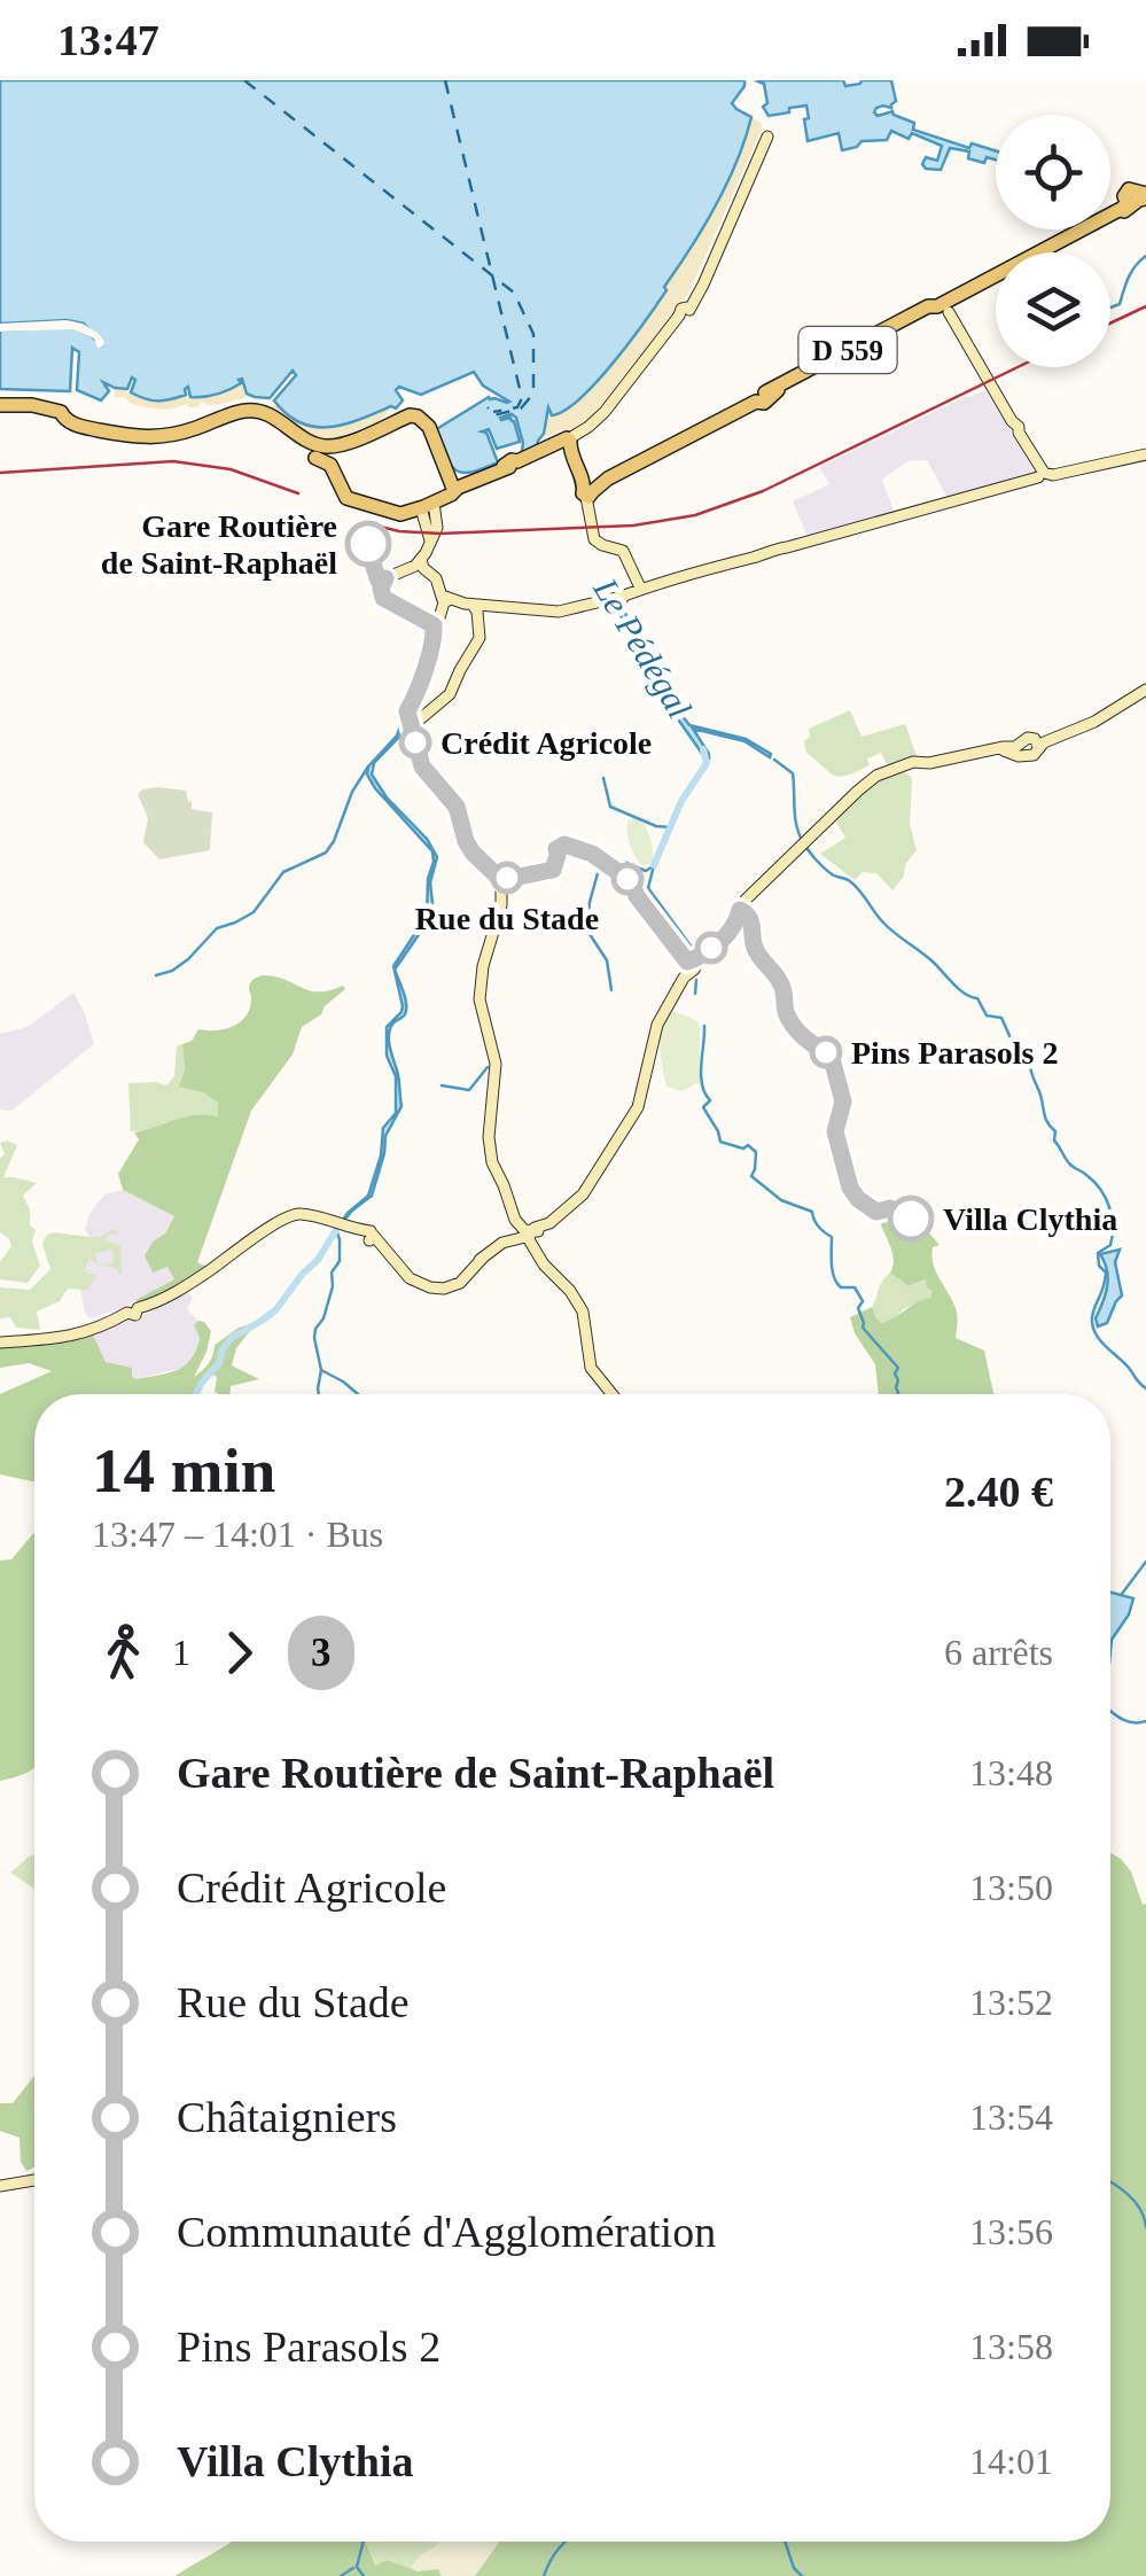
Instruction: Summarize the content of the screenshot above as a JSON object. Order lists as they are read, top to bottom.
{
  "streets": {
    "main road": ["D 559"]
  },
  "water": ["Le Pédégal"],
  "places": [
    "Gare Routière de Saint-Raphaël",
    "Crédit Agricole",
    "Rue du Stade",
    "Pins Parasols 2",
    "Villa Clythia"
  ],
  "lines": ["bus line 3"],
  "page": {
    "status": "13:47",
    "heading": ["14 min", "13:47 – 14:01 · Bus", "2.40 €"],
    "legs": ["1", "3", "6 arrêts"],
    "list": [
      {
        "name": "Gare Routière de Saint-Raphaël",
        "value": "13:48"
      },
      {
        "name": "Crédit Agricole",
        "value": "13:50"
      },
      {
        "name": "Rue du Stade",
        "value": "13:52"
      },
      {
        "name": "Châtaigniers",
        "value": "13:54"
      },
      {
        "name": "Communauté d'Agglomération",
        "value": "13:56"
      },
      {
        "name": "Pins Parasols 2",
        "value": "13:58"
      },
      {
        "name": "Villa Clythia",
        "value": "14:01"
      }
    ]
  }
}
